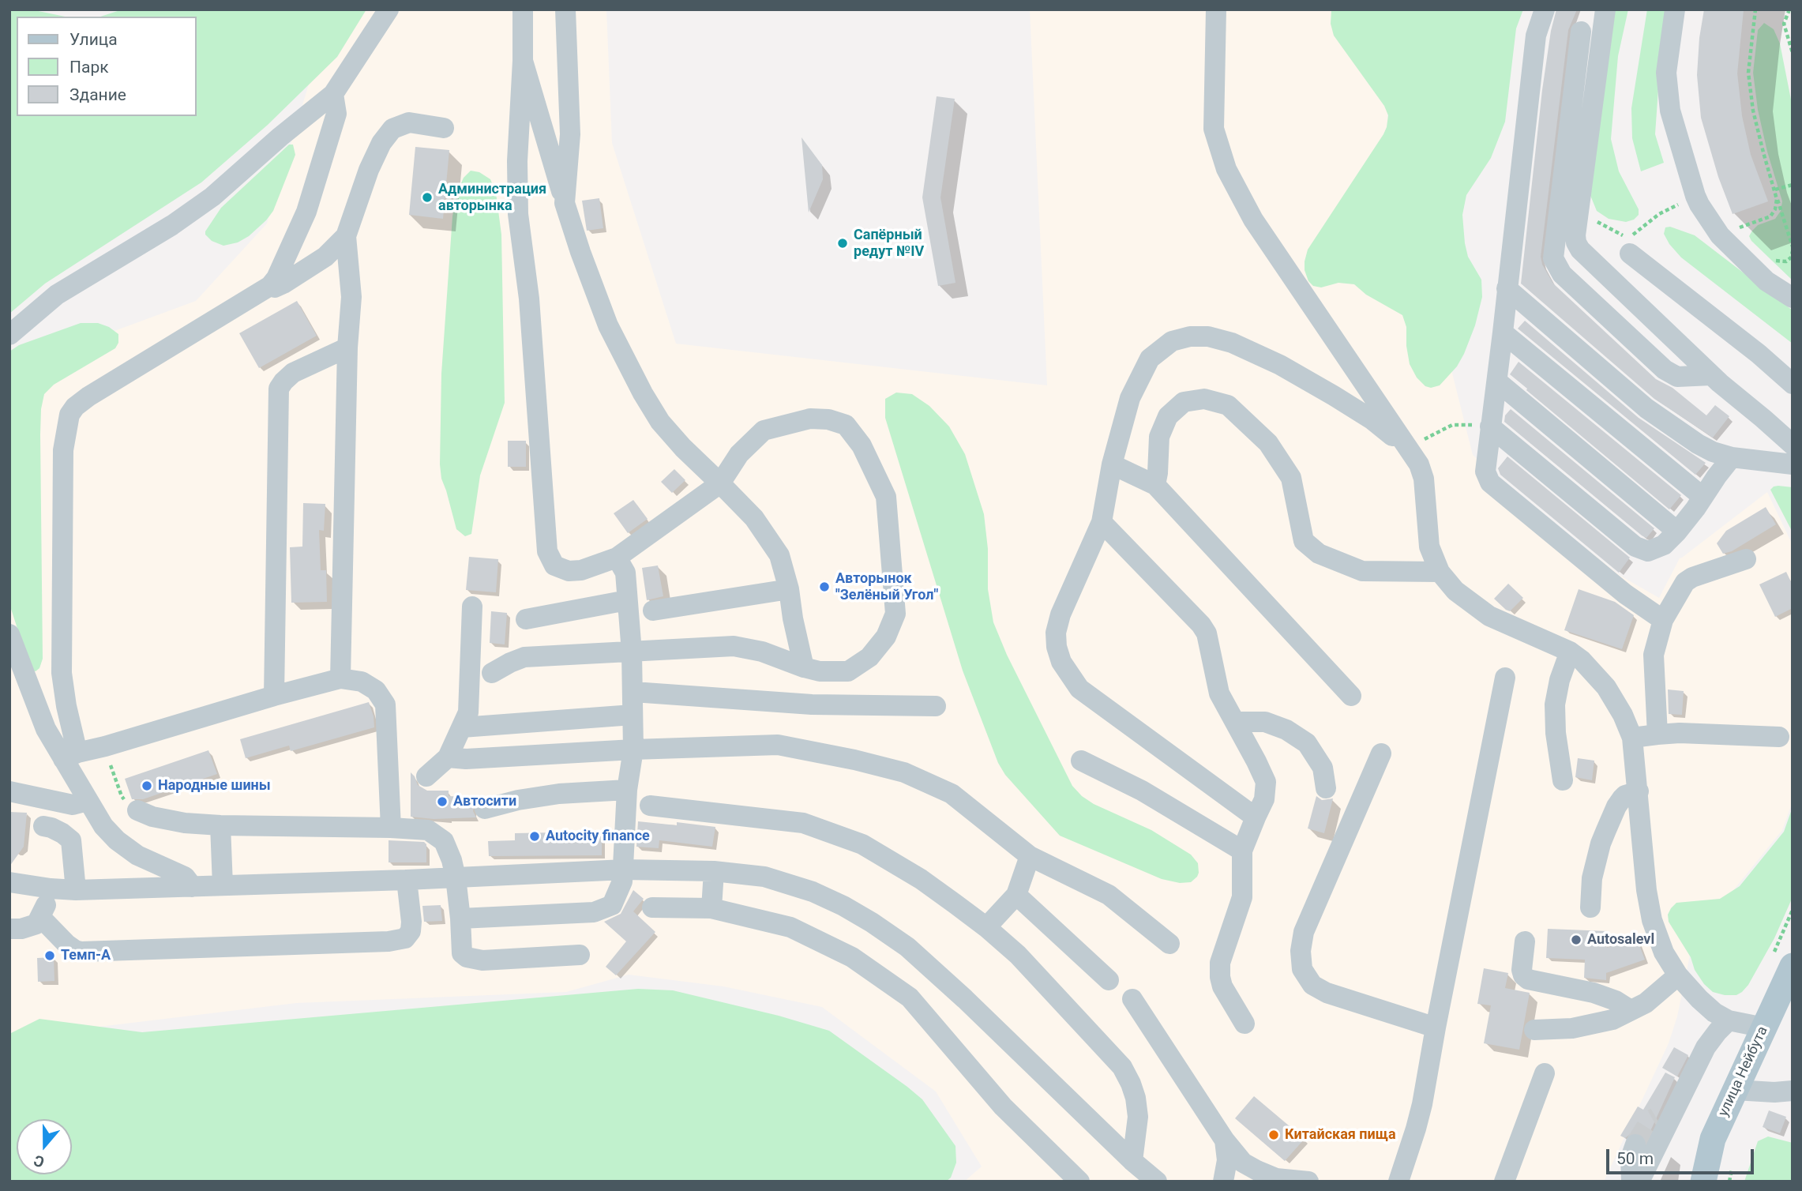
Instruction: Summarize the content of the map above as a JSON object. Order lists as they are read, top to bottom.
{
  "streets": {
    "main road": ["улица Нейбута"]
  },
  "places": [
    "Администрация авторынка",
    "Сапёрный редут №IV",
    "Авторынок \"Зелёный Угол\"",
    "Народные шины",
    "Автосити",
    "Autocity finance",
    "Autosalevl",
    "Темп-А",
    "Китайская пища"
  ],
  "legend": ["Улица", "Парк", "Здание"],
  "scale_bar": "50 m",
  "north": "bottom"
}
